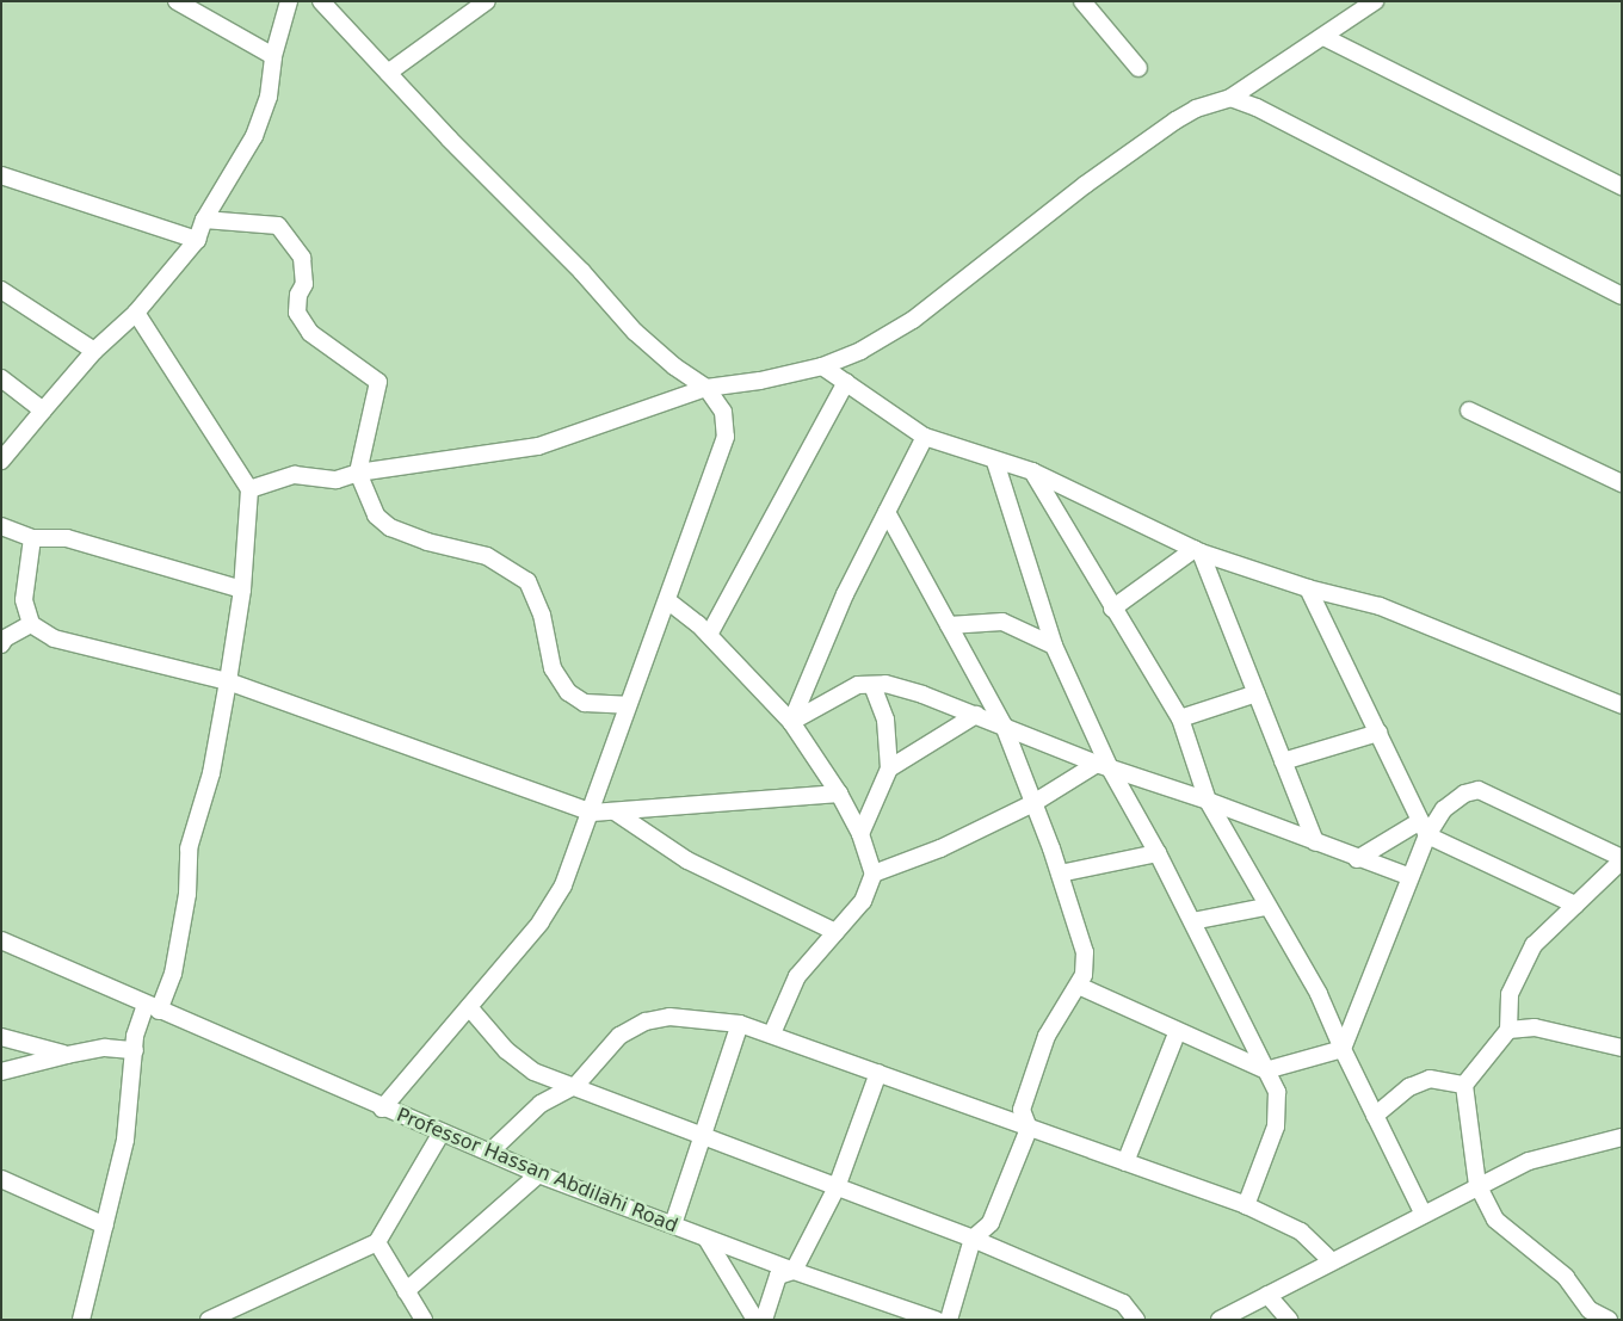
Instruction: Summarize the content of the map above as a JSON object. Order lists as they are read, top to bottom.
{
  "streets": {
    "street": ["Professor Hassan Abdilahi Road"]
  }
}
